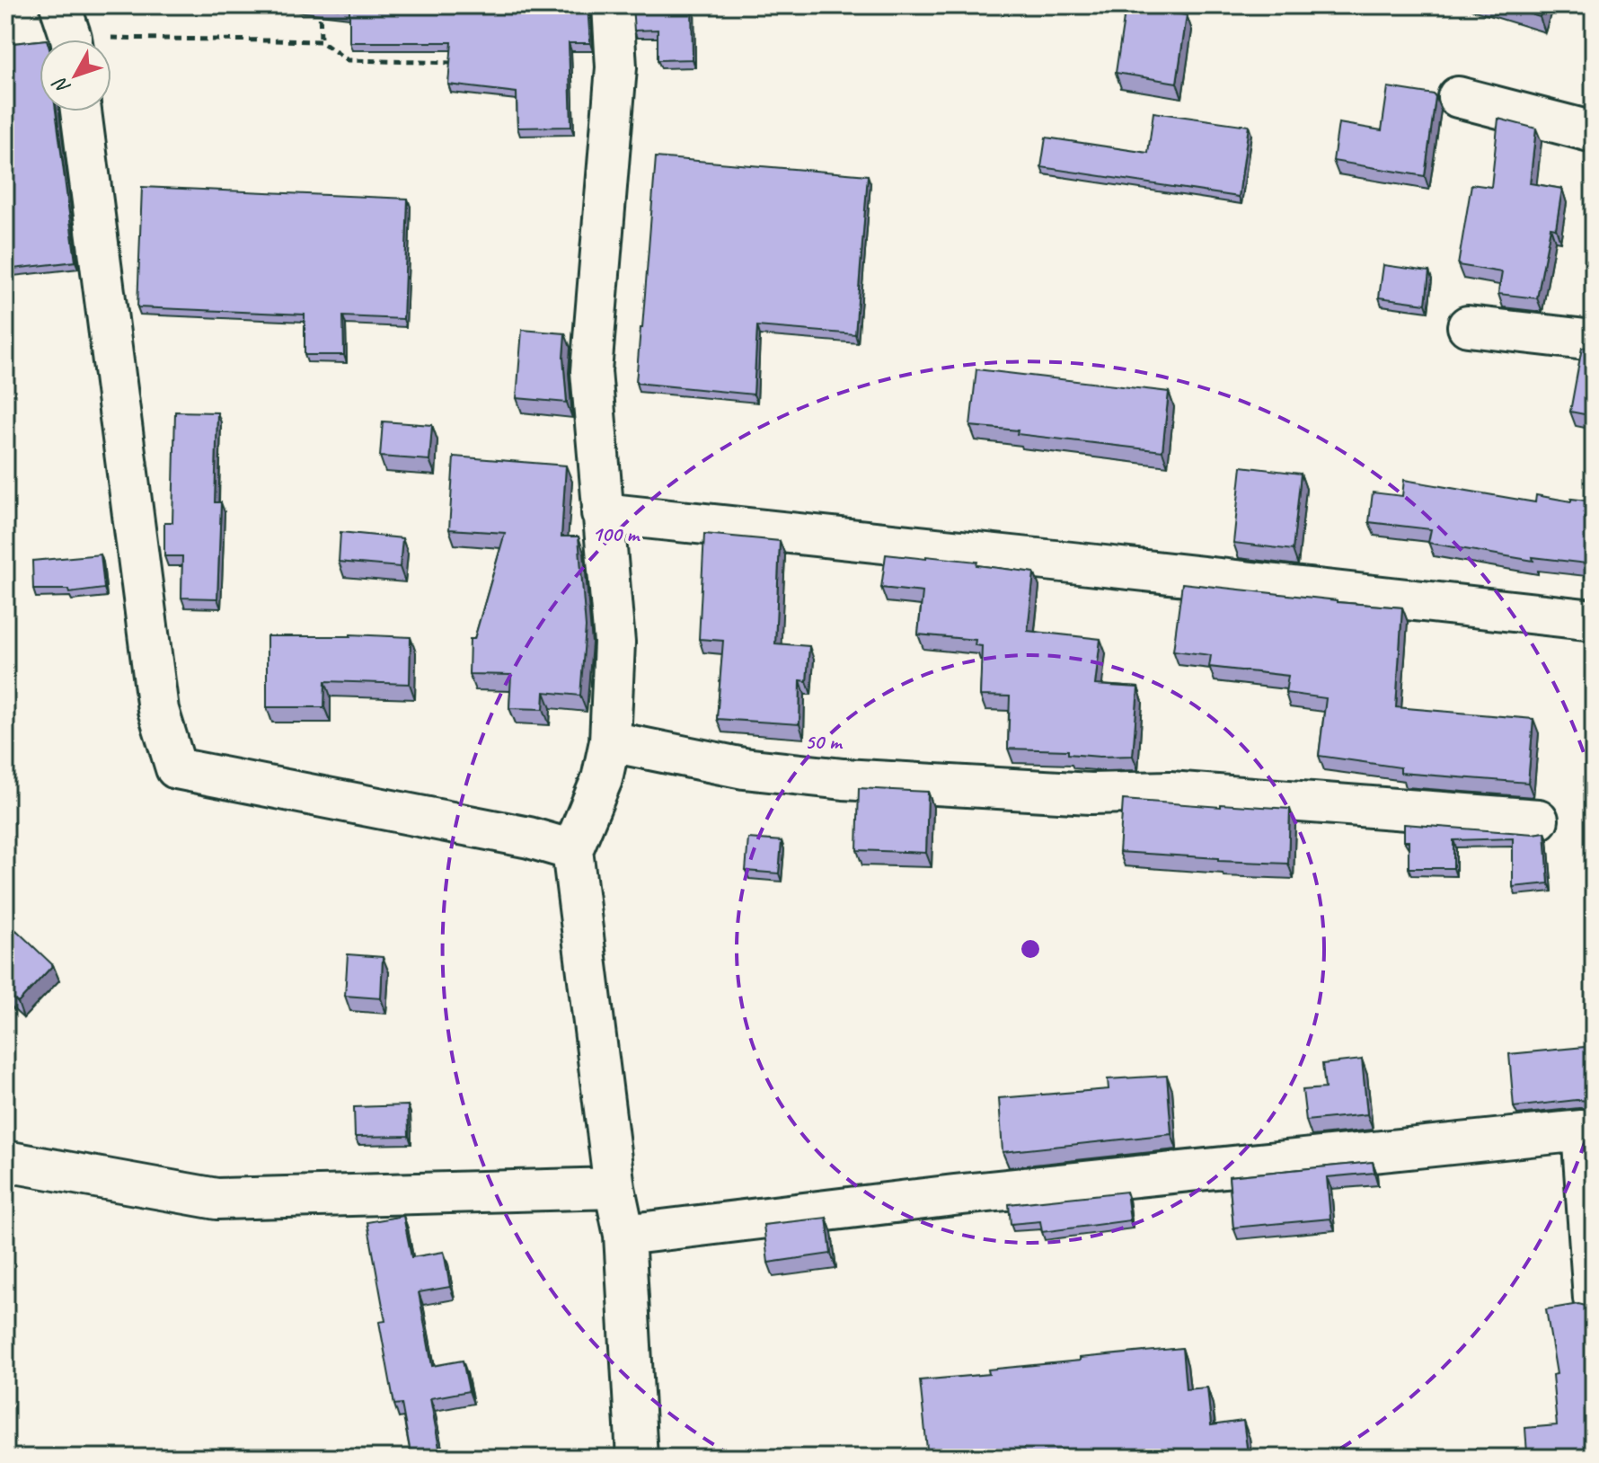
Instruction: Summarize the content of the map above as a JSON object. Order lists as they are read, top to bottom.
{
  "north": "bottom left",
  "rings": ["100 m", "50 m"]
}
